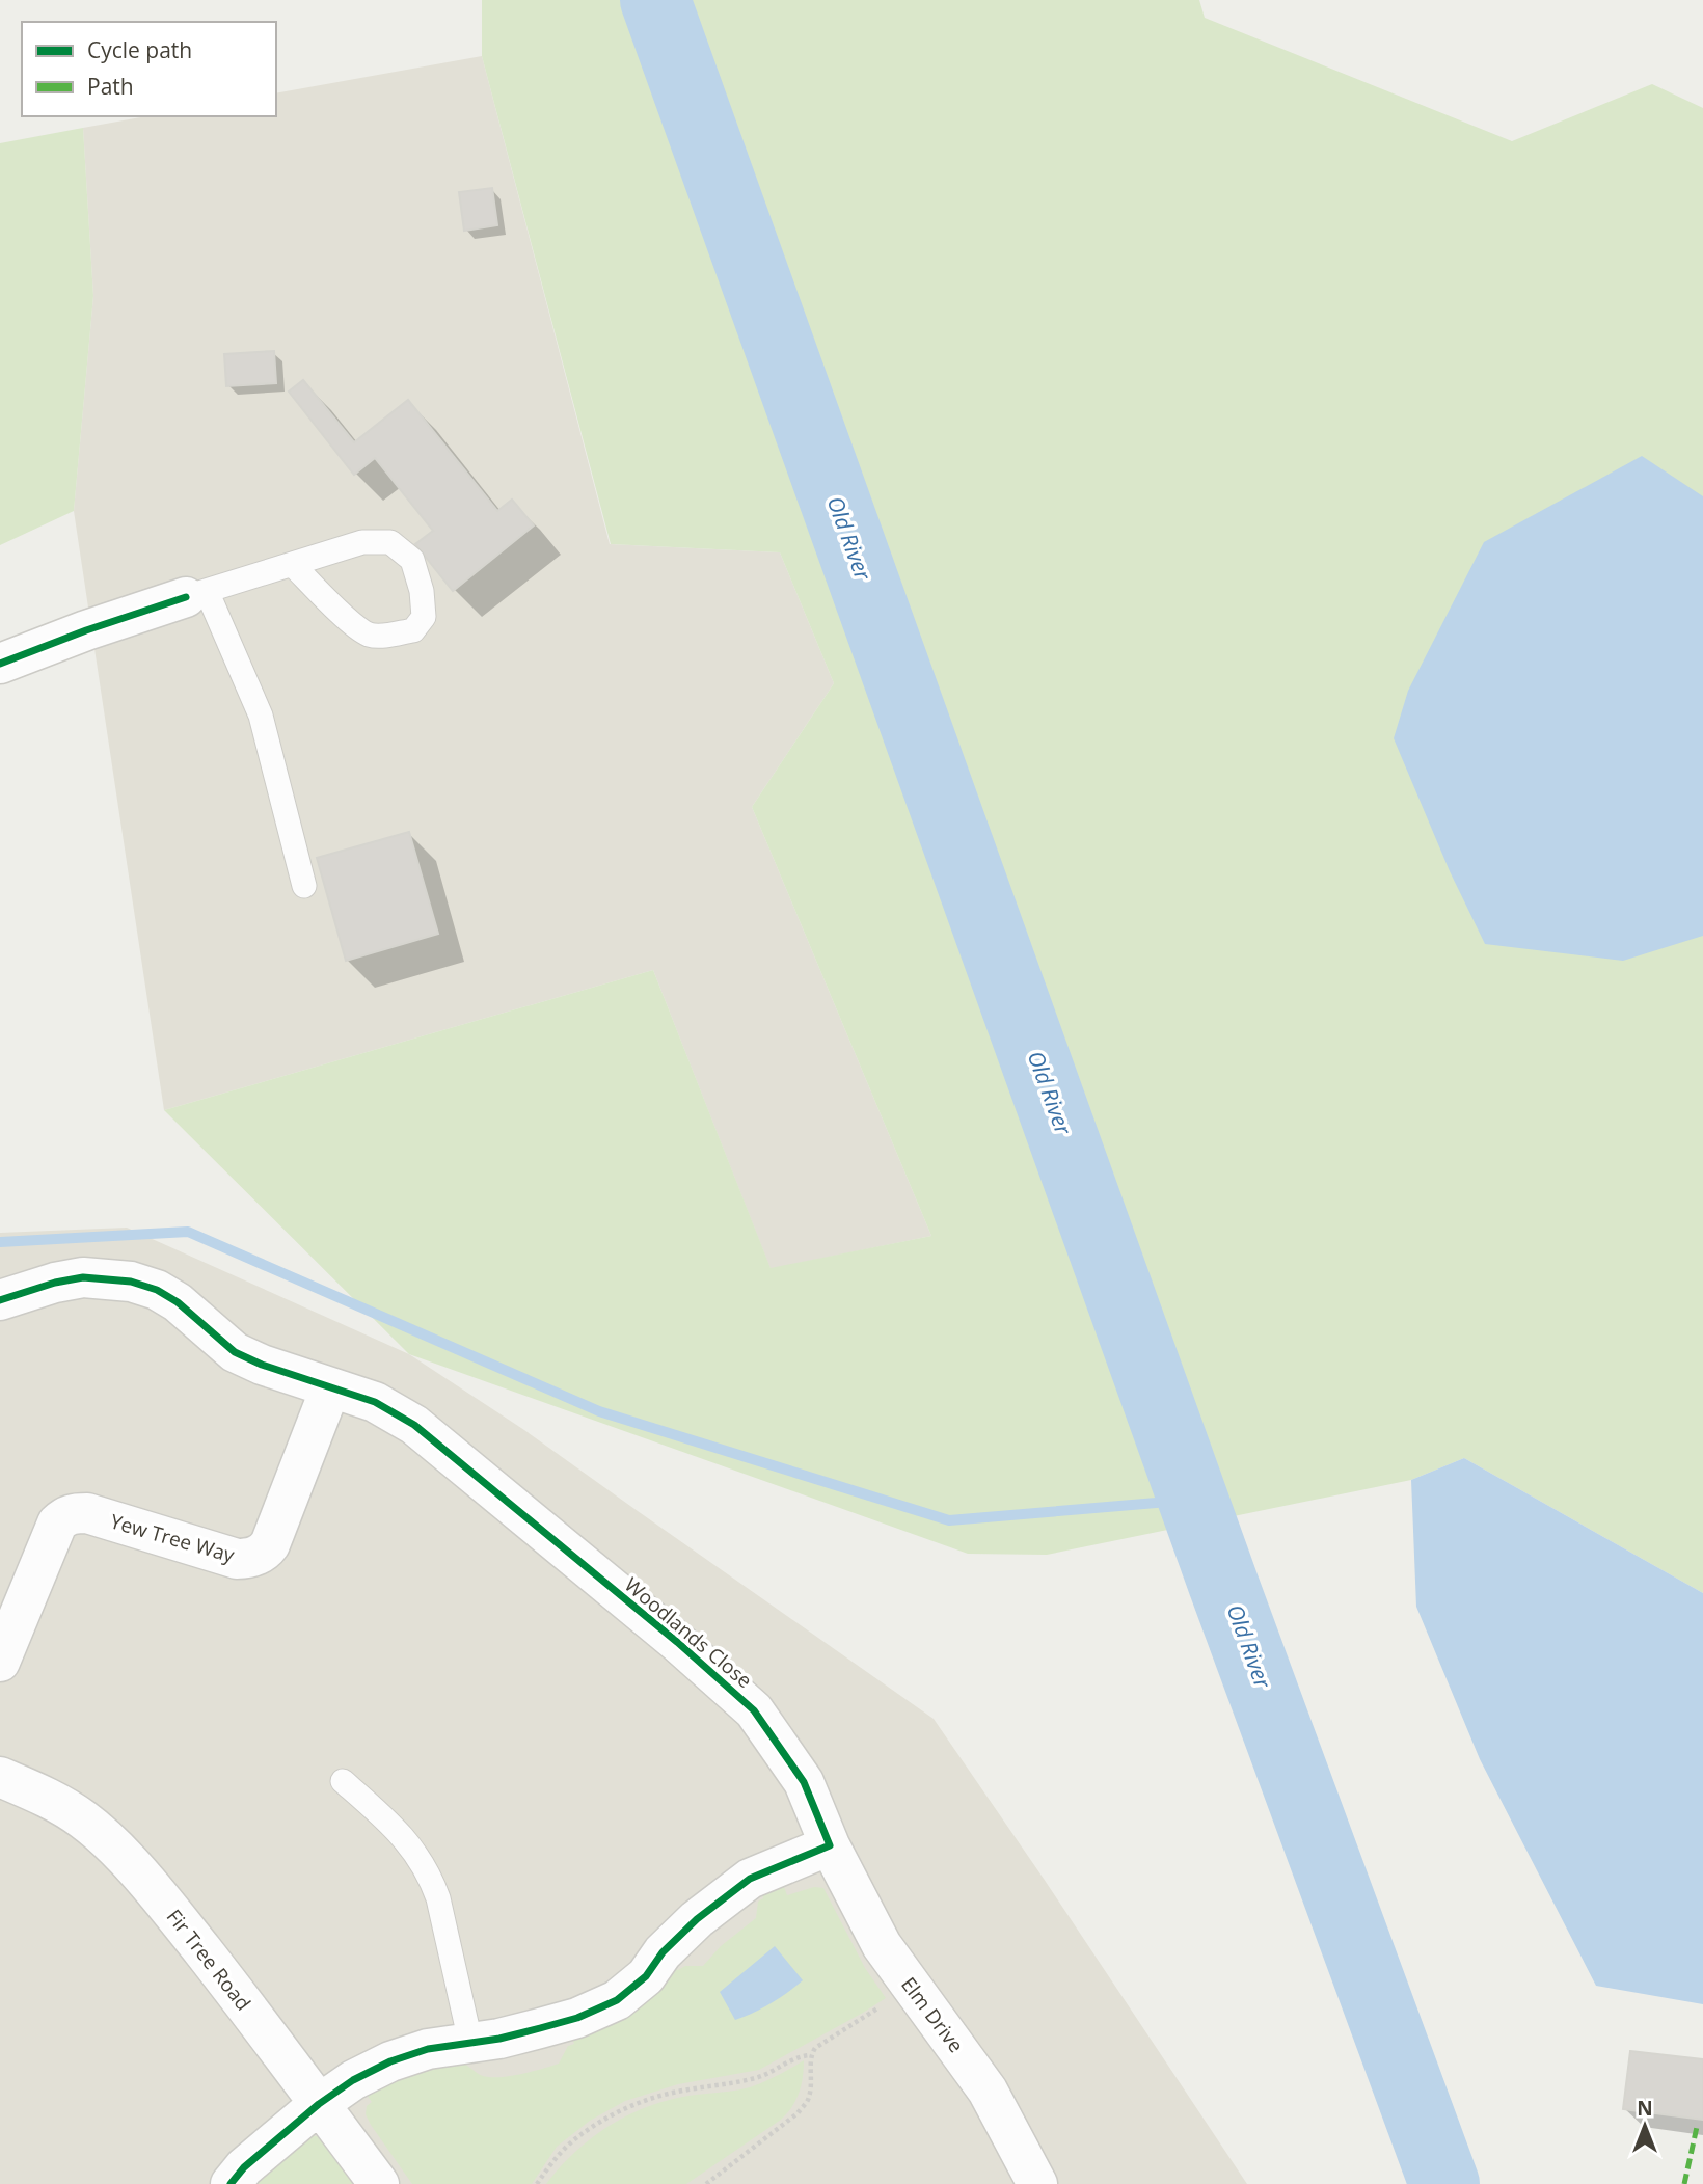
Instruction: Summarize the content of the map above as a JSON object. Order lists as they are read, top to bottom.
{
  "streets": {
    "street": [
      "Yew Tree Way",
      "Woodlands Close",
      "Fir Tree Road",
      "Elm Drive"
    ]
  },
  "crossings": [
    ["Yew Tree Way", "Woodlands Close"],
    ["Woodlands Close", "Elm Drive"]
  ],
  "water": ["Old River"],
  "legend": ["Cycle path", "Path"],
  "north": "top"
}
